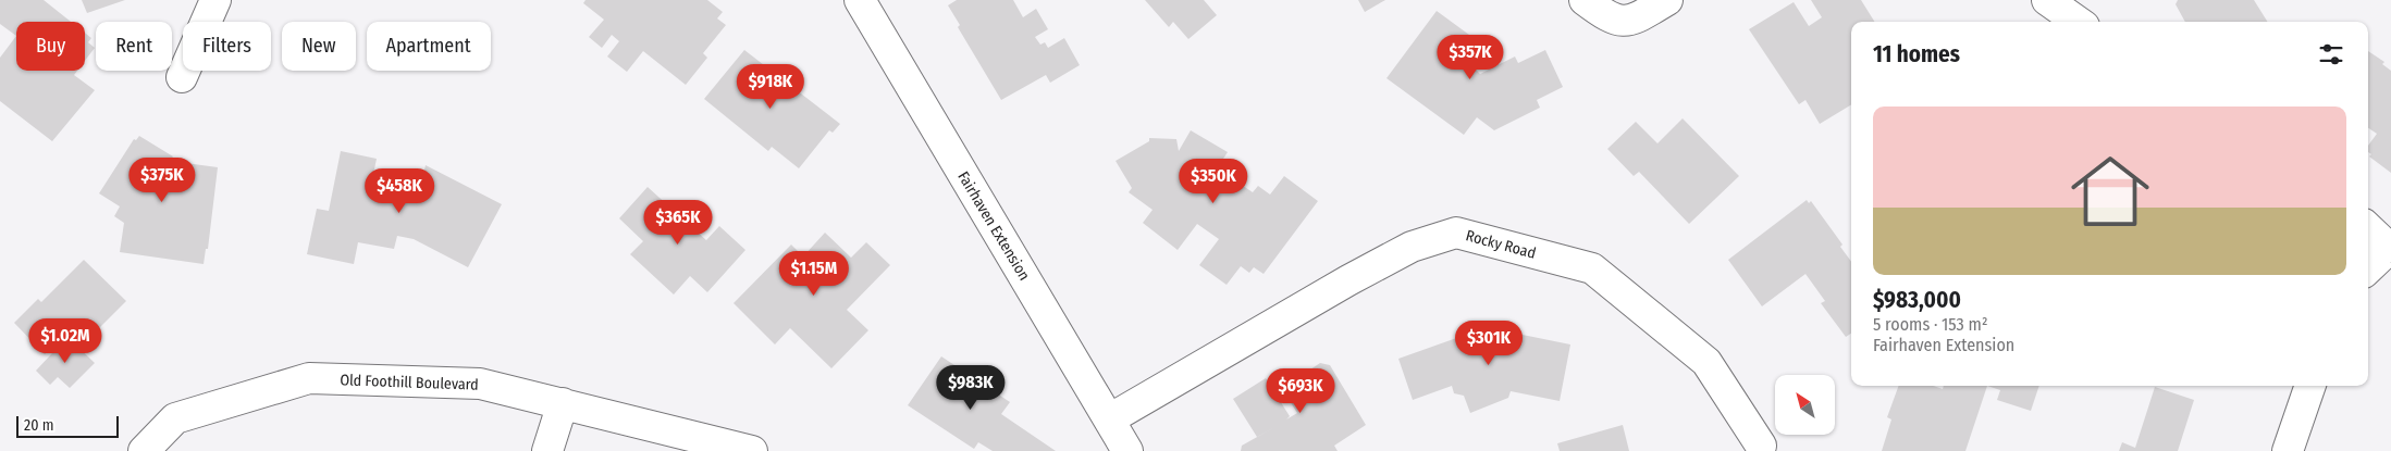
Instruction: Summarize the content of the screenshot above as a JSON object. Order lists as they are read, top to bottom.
{
  "streets": {
    "street": ["Fairhaven Extension", "Rocky Road", "Old Foothill Boulevard"]
  },
  "crossings": [
    ["Fairhaven Extension", "Rocky Road"]
  ],
  "scale_bar": "20 m",
  "north": "top left",
  "page": {
    "chip": [
      "Buy",
      "Rent",
      "Filters",
      "New",
      "Apartment"
    ],
    "heading": "11 homes",
    "price": [
      "$357K",
      "$918K",
      "$375K",
      "$350K",
      "$458K",
      "$365K",
      "$1.15M",
      "$1.02M",
      "$301K",
      "$983K",
      "$693K"
    ],
    "list": [
      {
        "name": "$983,000",
        "note": "5 rooms · 153 m² · Fairhaven Extension"
      }
    ],
    "scale": "20 m"
  }
}
